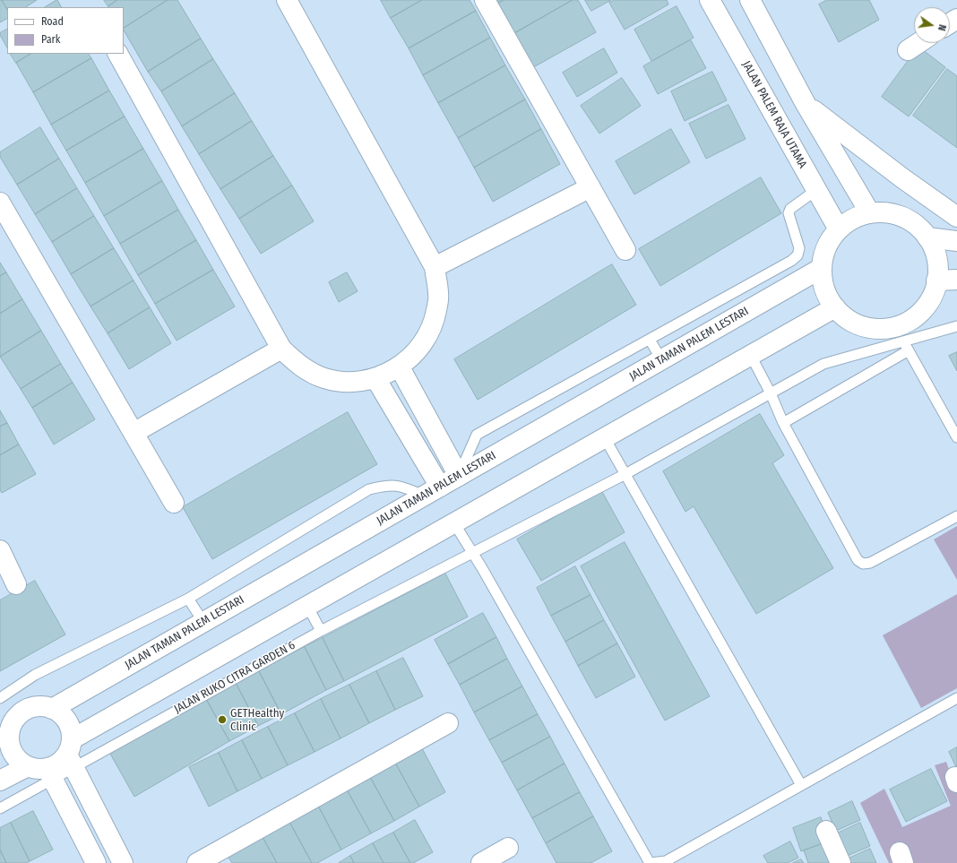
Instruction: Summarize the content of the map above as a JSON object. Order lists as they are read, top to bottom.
{
  "streets": {
    "street": ["JALAN PALEM RAJA UTAMA", "JALAN TAMAN PALEM LESTARI"],
    "lane": ["JALAN RUKO CITRA GARDEN 6"]
  },
  "crossings": [
    ["JALAN PALEM RAJA UTAMA", "JALAN TAMAN PALEM LESTARI"],
    ["JALAN TAMAN PALEM LESTARI", "JALAN RUKO CITRA GARDEN 6"]
  ],
  "places": ["GETHealthy Clinic"],
  "legend": ["Road", "Park"],
  "north": "right"
}
